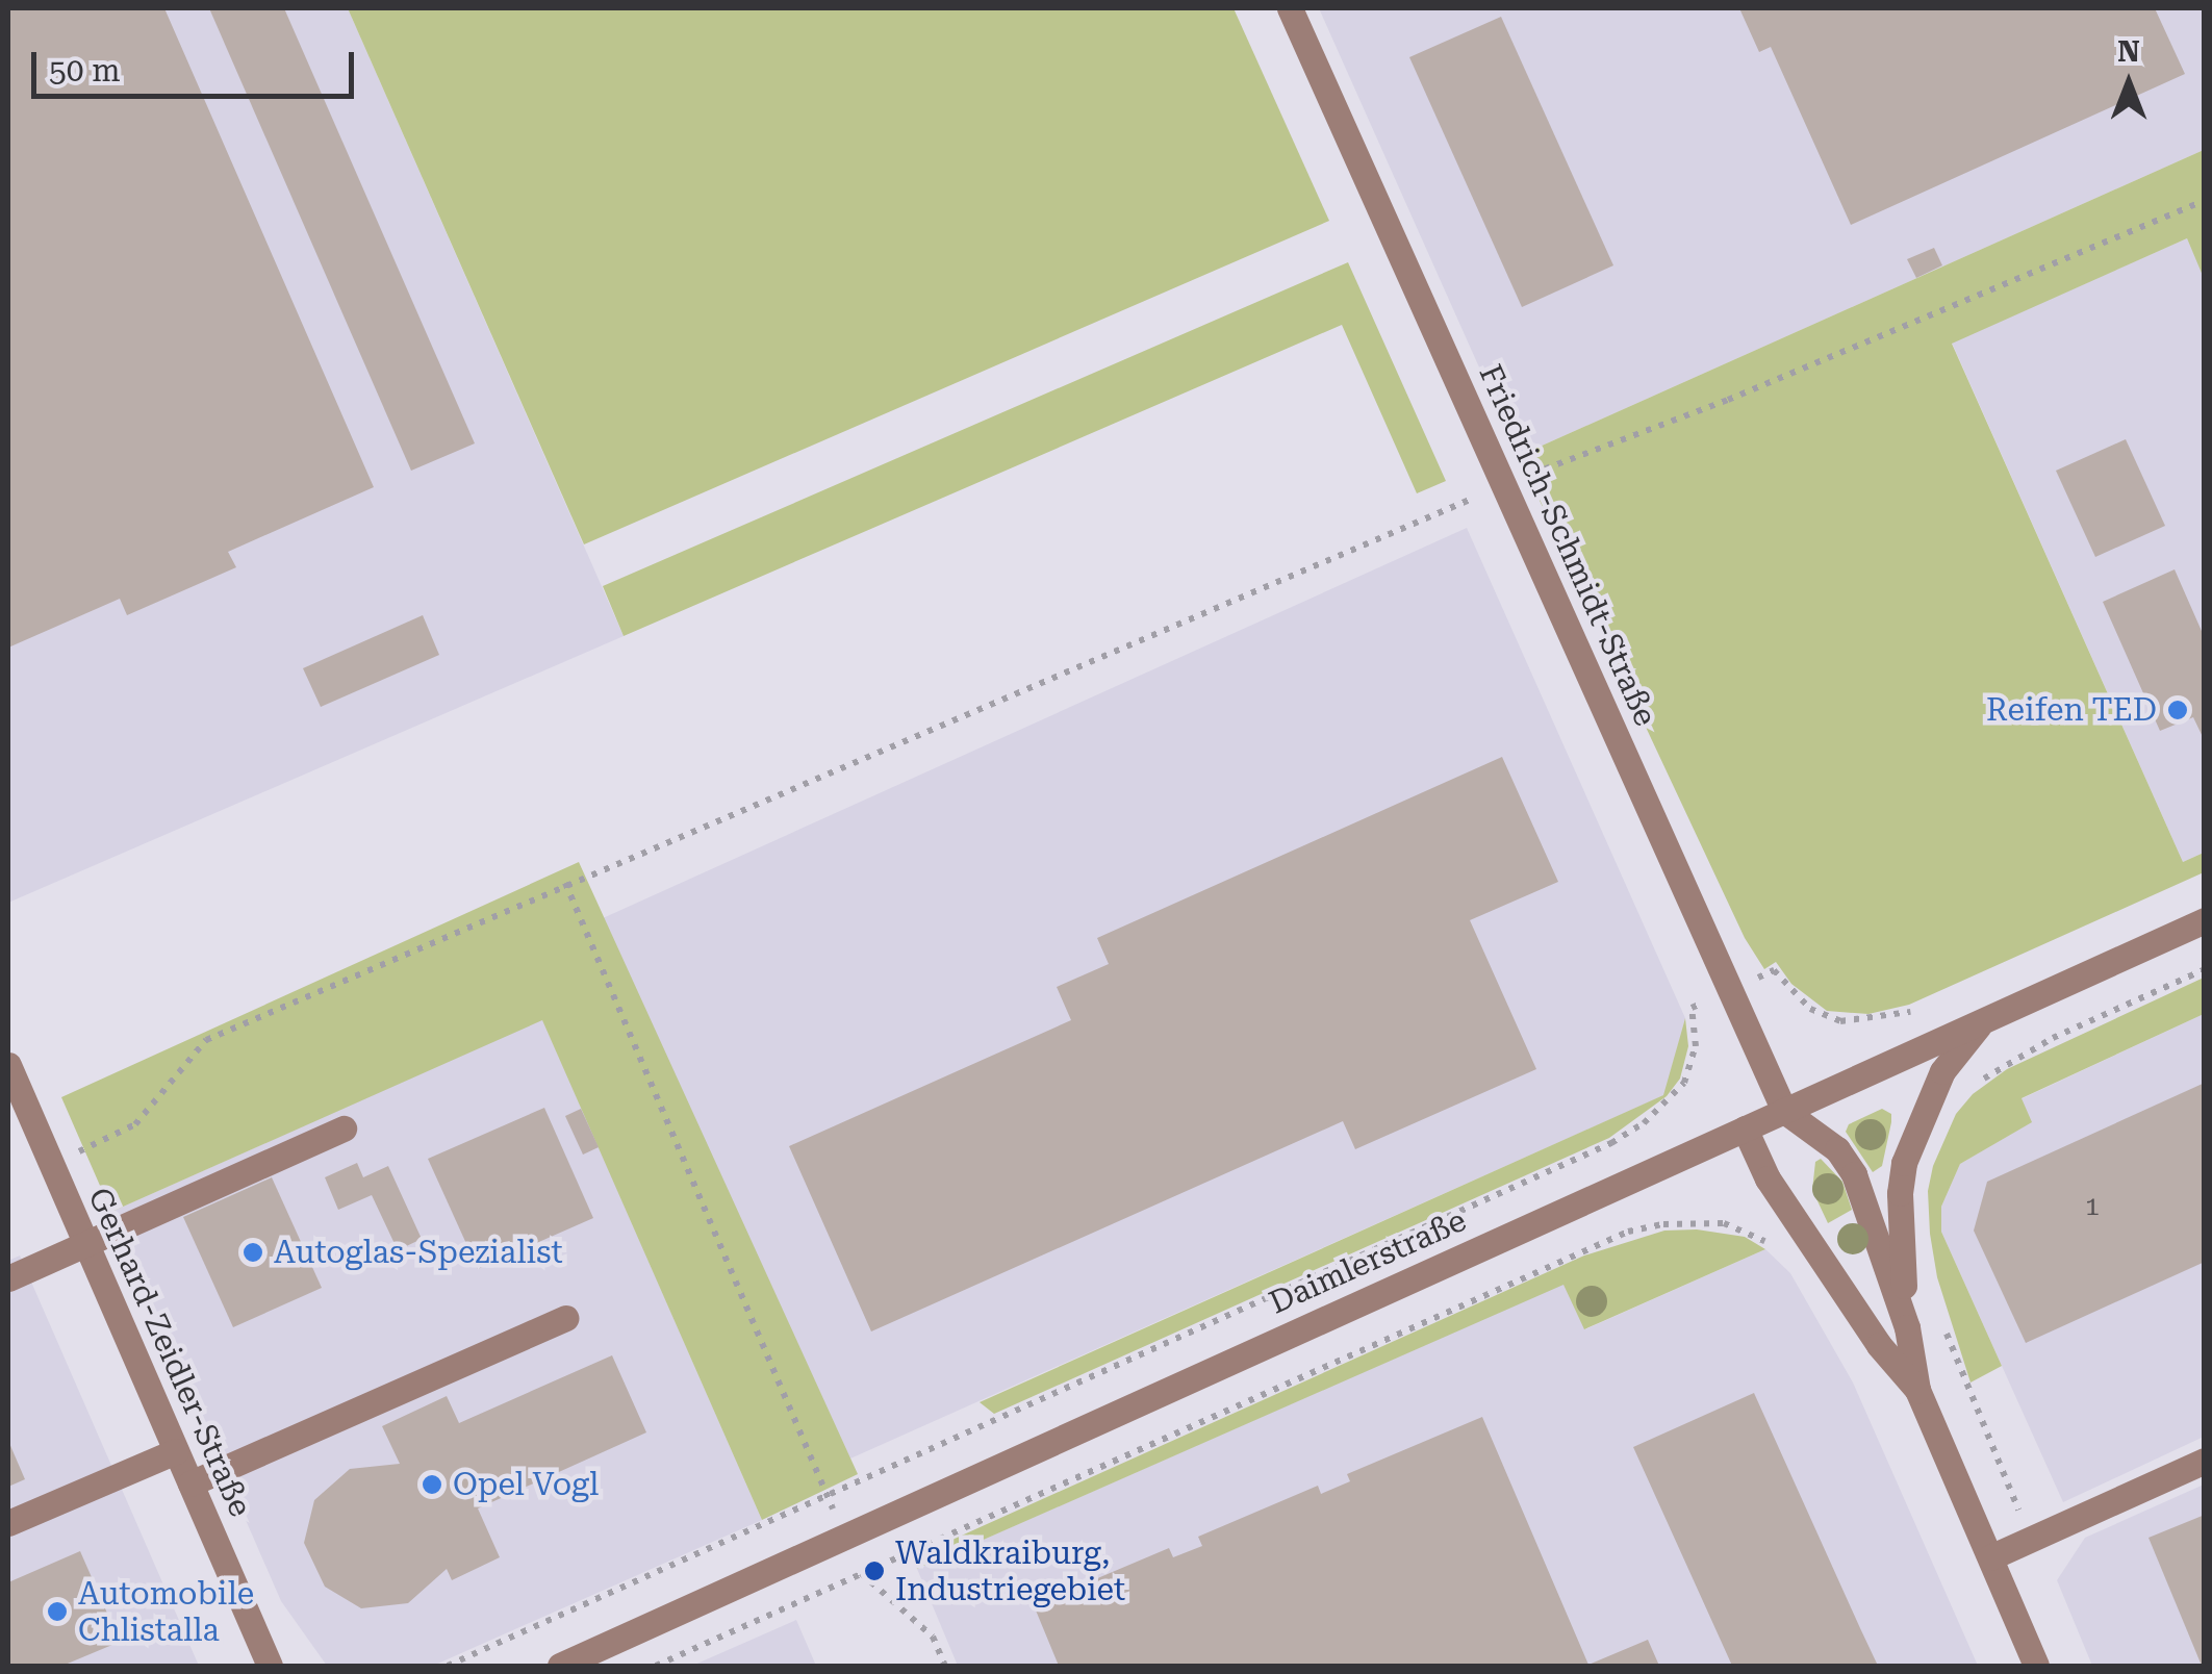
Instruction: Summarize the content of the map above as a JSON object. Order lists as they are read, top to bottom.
{
  "streets": {
    "street": ["Friedrich-Schmidt-Straße", "Daimlerstraße", "Gerhard-Zeidler-Straße"]
  },
  "crossings": [
    ["Friedrich-Schmidt-Straße", "Daimlerstraße"]
  ],
  "places": [
    "Reifen TED",
    "Autoglas-Spezialist",
    "Opel Vogl",
    "Waldkraiburg, Industriegebiet",
    "Automobile Chlistalla"
  ],
  "house_numbers": ["1"],
  "scale_bar": "50 m",
  "north": "top"
}
